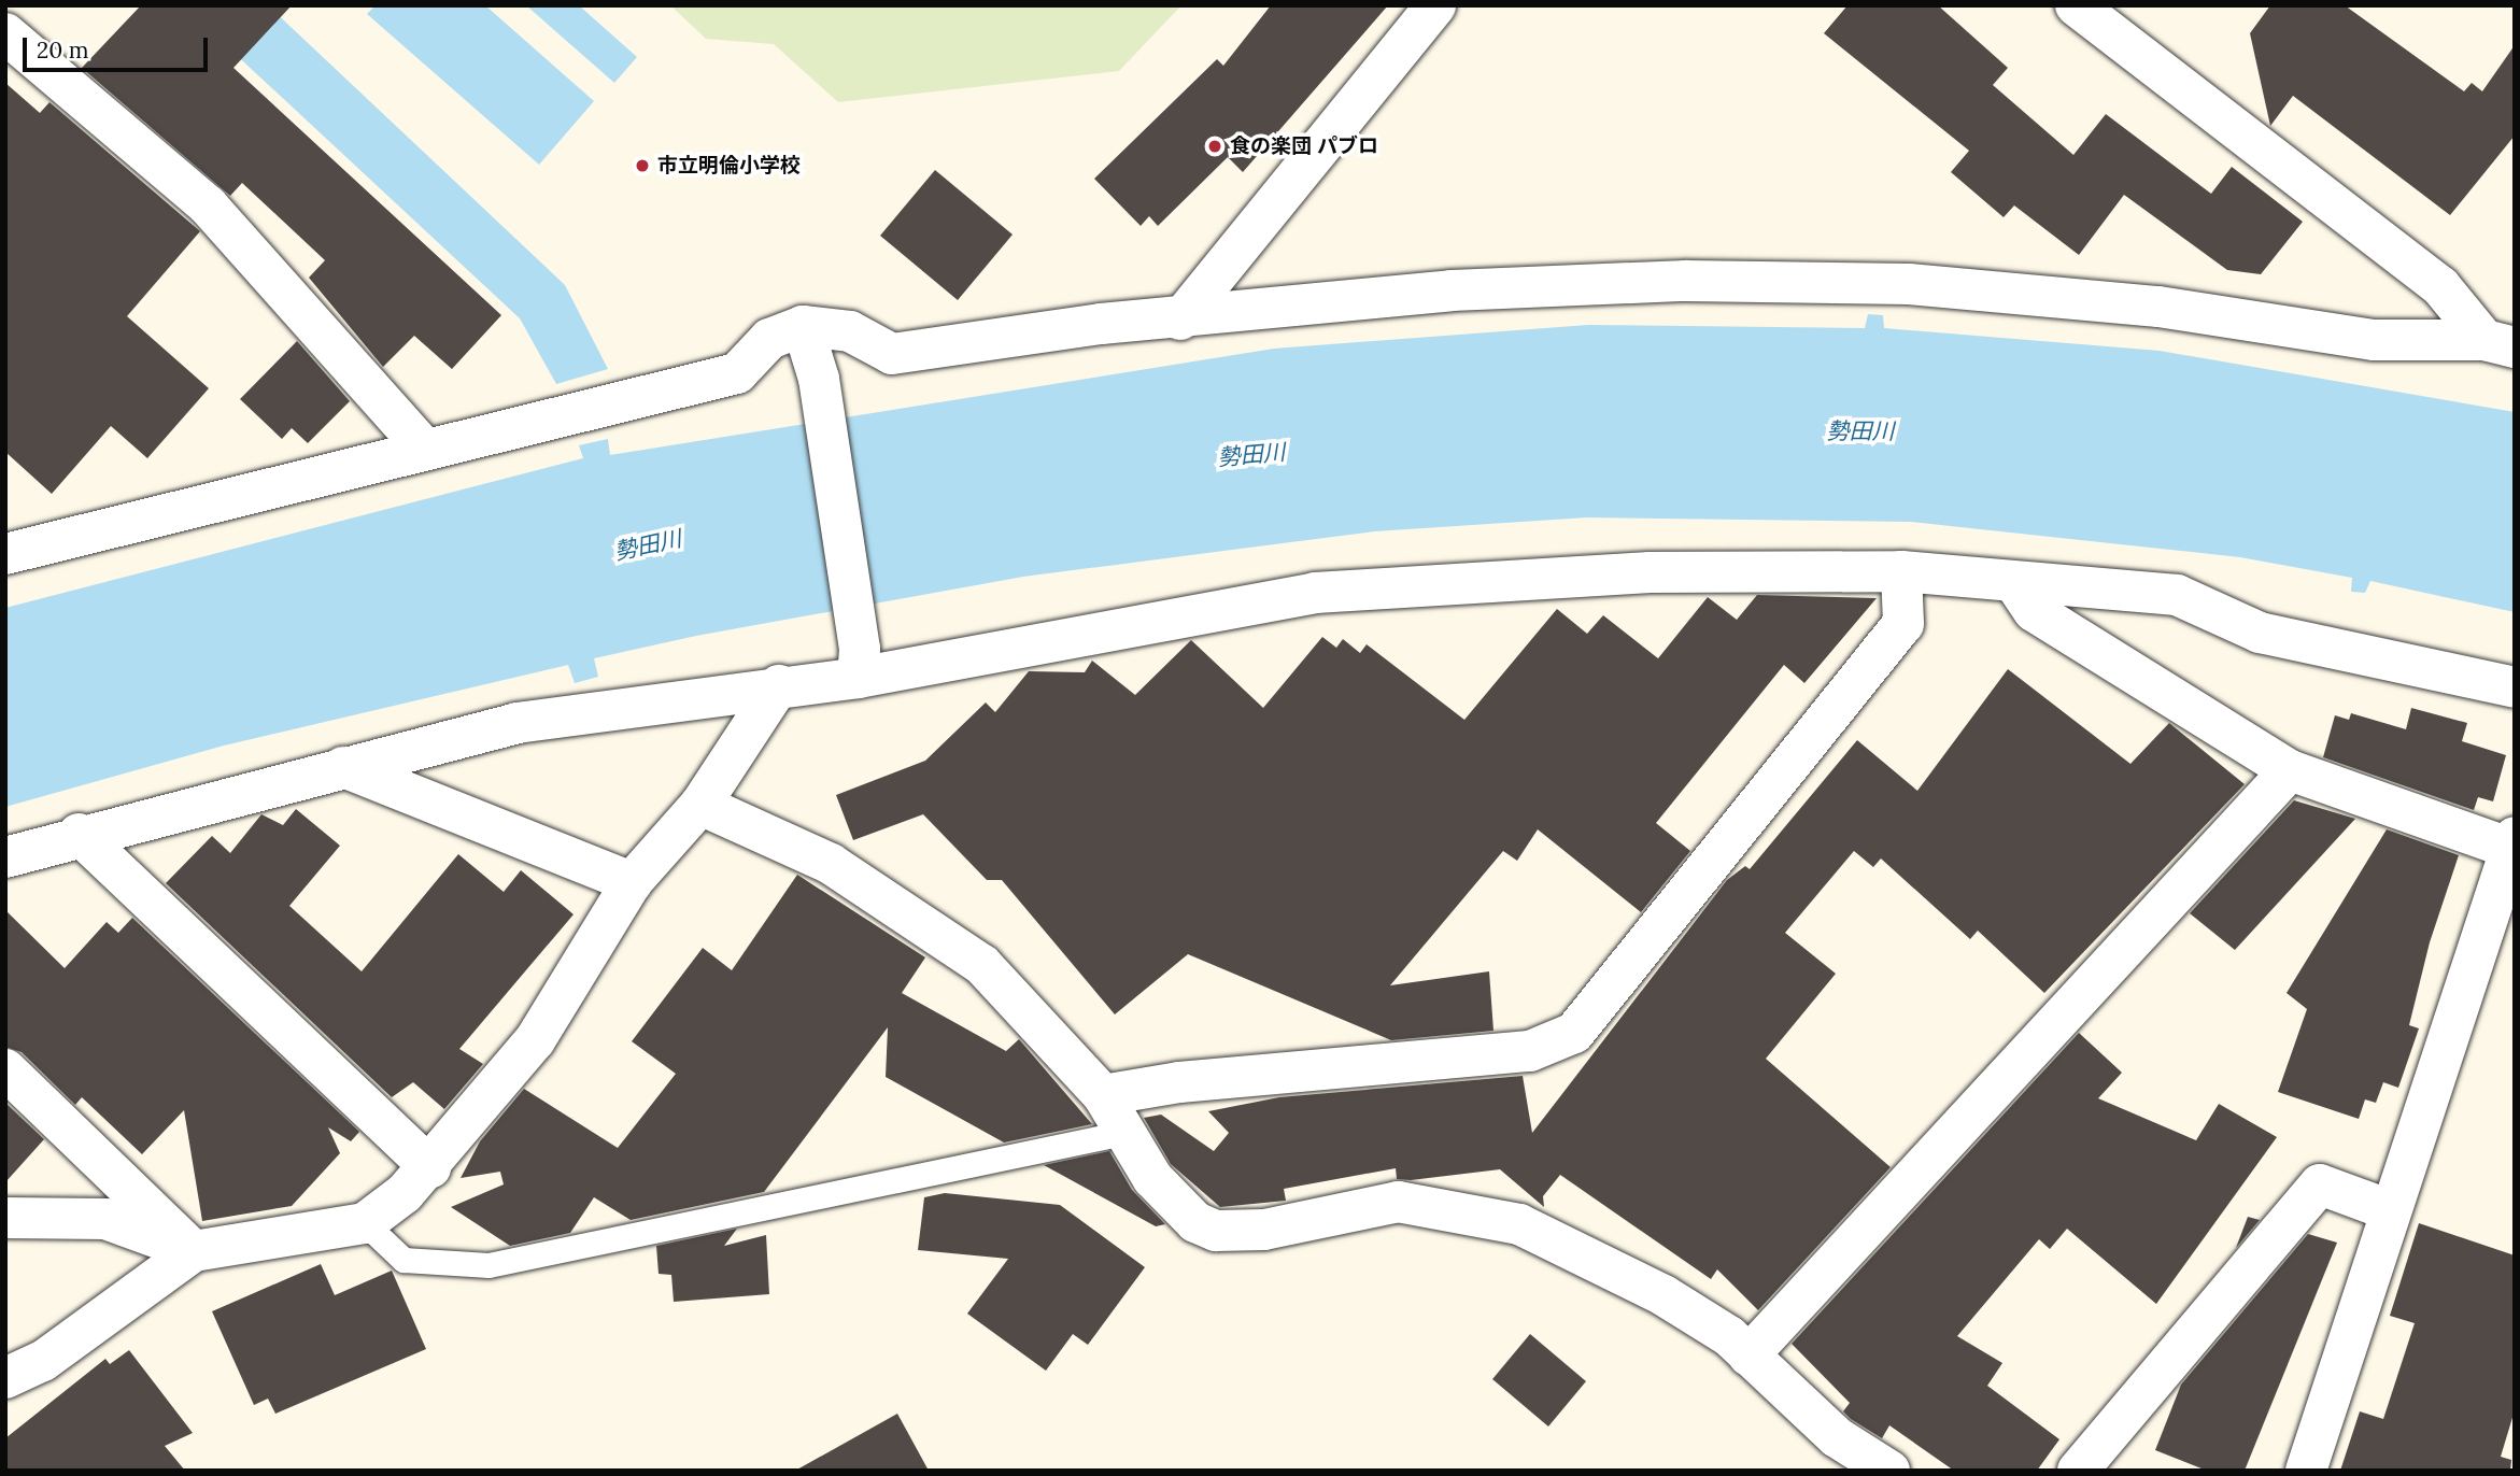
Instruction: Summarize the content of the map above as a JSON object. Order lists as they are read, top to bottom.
{
  "water": ["勢田川"],
  "places": ["食の楽団 パブロ", "市立明倫小学校"],
  "scale_bar": "20 m"
}
